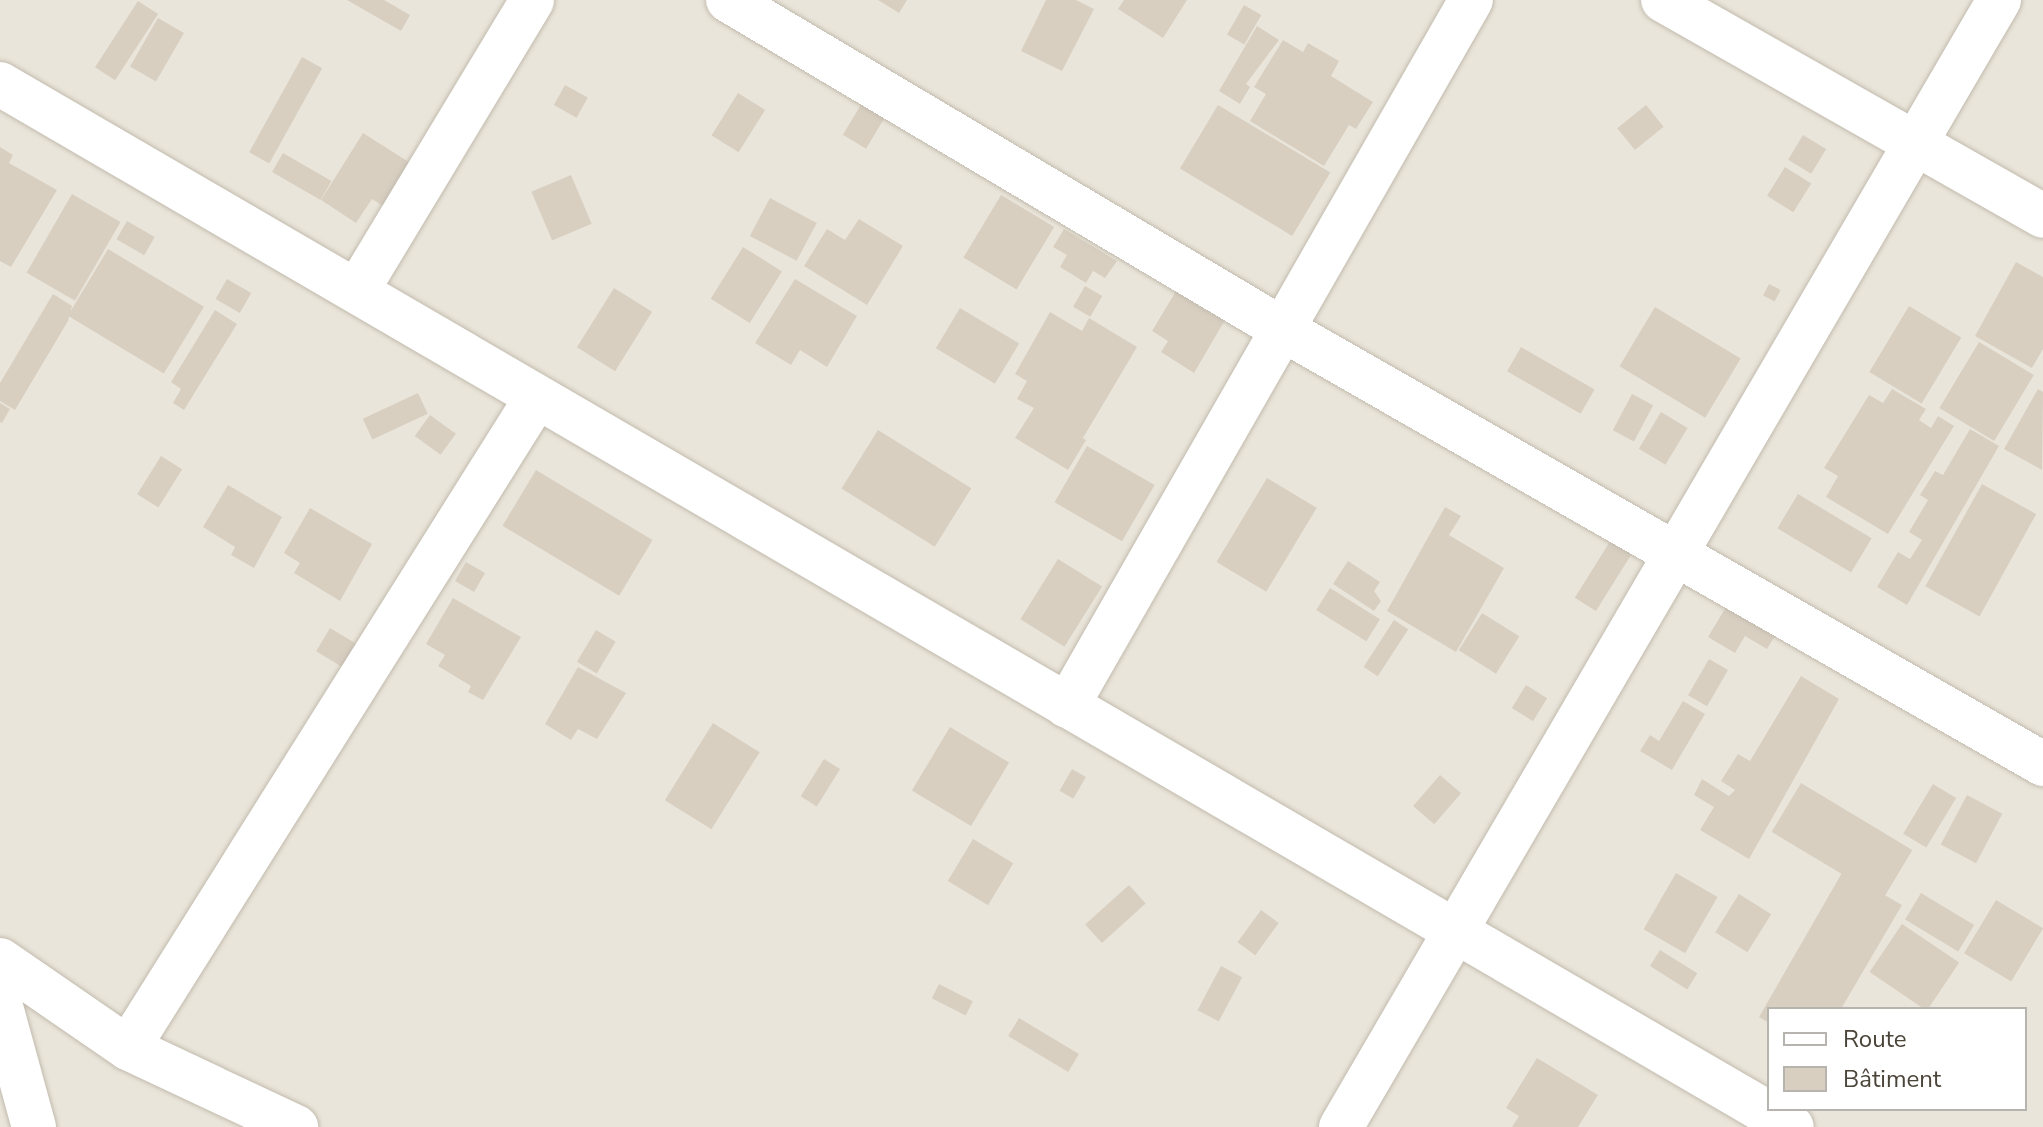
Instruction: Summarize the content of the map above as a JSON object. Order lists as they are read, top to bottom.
{
  "legend": ["Route", "Bâtiment"]
}
